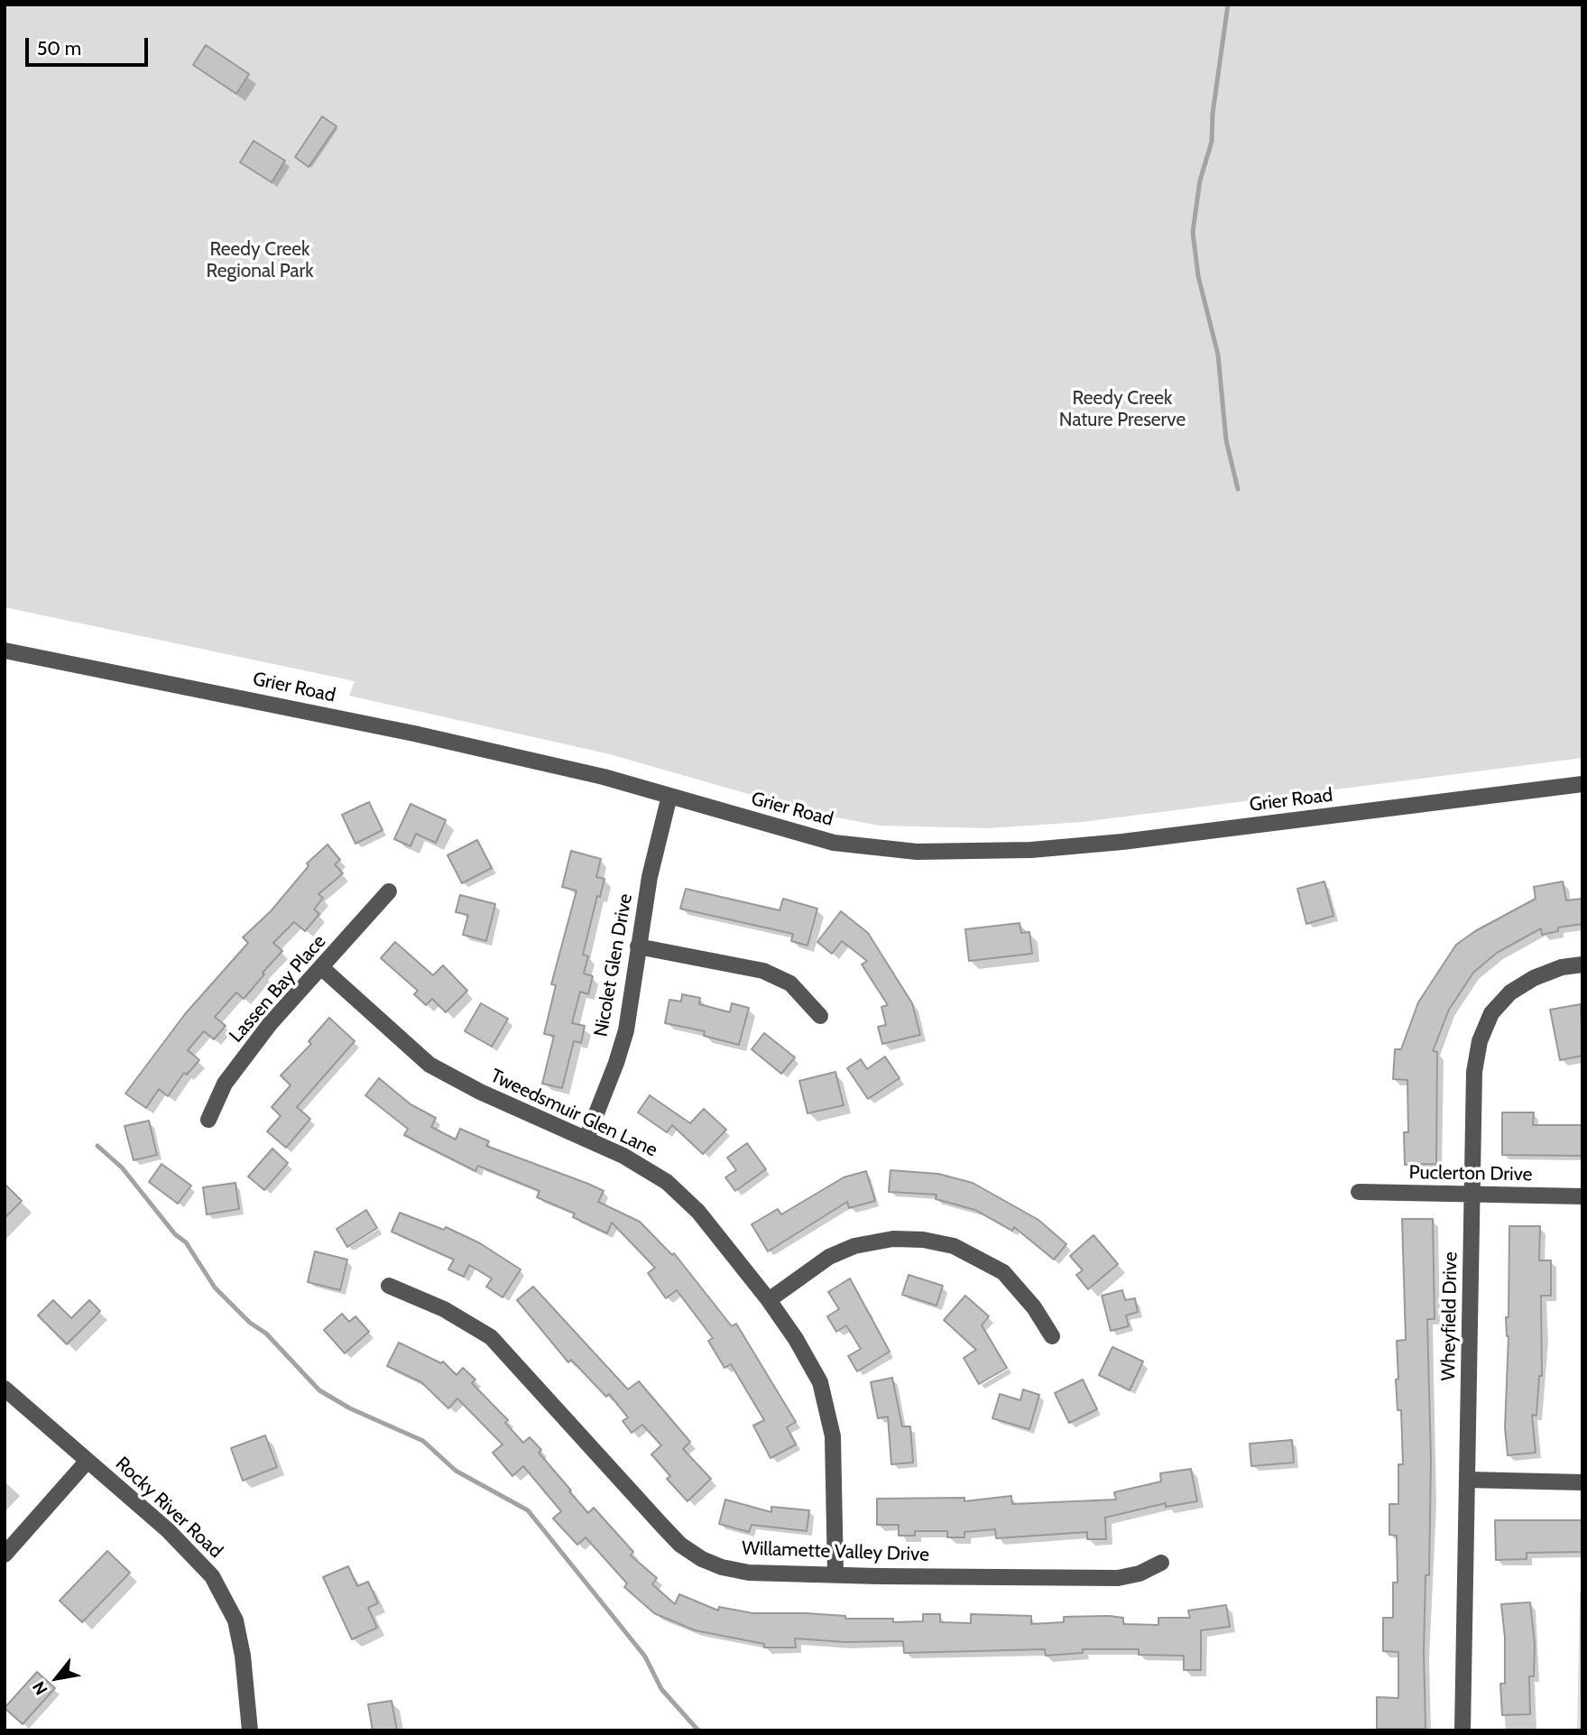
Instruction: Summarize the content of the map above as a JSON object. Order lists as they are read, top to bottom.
{
  "streets": {
    "street": [
      "Grier Road",
      "Nicolet Glen Drive",
      "Lassen Bay Place",
      "Tweedsmuir Glen Lane",
      "Puclerton Drive",
      "Wheyfield Drive",
      "Rocky River Road",
      "Willamette Valley Drive"
    ]
  },
  "crossings": [
    ["Grier Road", "Nicolet Glen Drive"],
    ["Nicolet Glen Drive", "Tweedsmuir Glen Lane"],
    ["Lassen Bay Place", "Tweedsmuir Glen Lane"],
    ["Tweedsmuir Glen Lane", "Willamette Valley Drive"],
    ["Puclerton Drive", "Wheyfield Drive"]
  ],
  "parks": ["Reedy Creek Regional Park", "Reedy Creek Nature Preserve"],
  "scale_bar": "50 m",
  "north": "bottom left"
}
